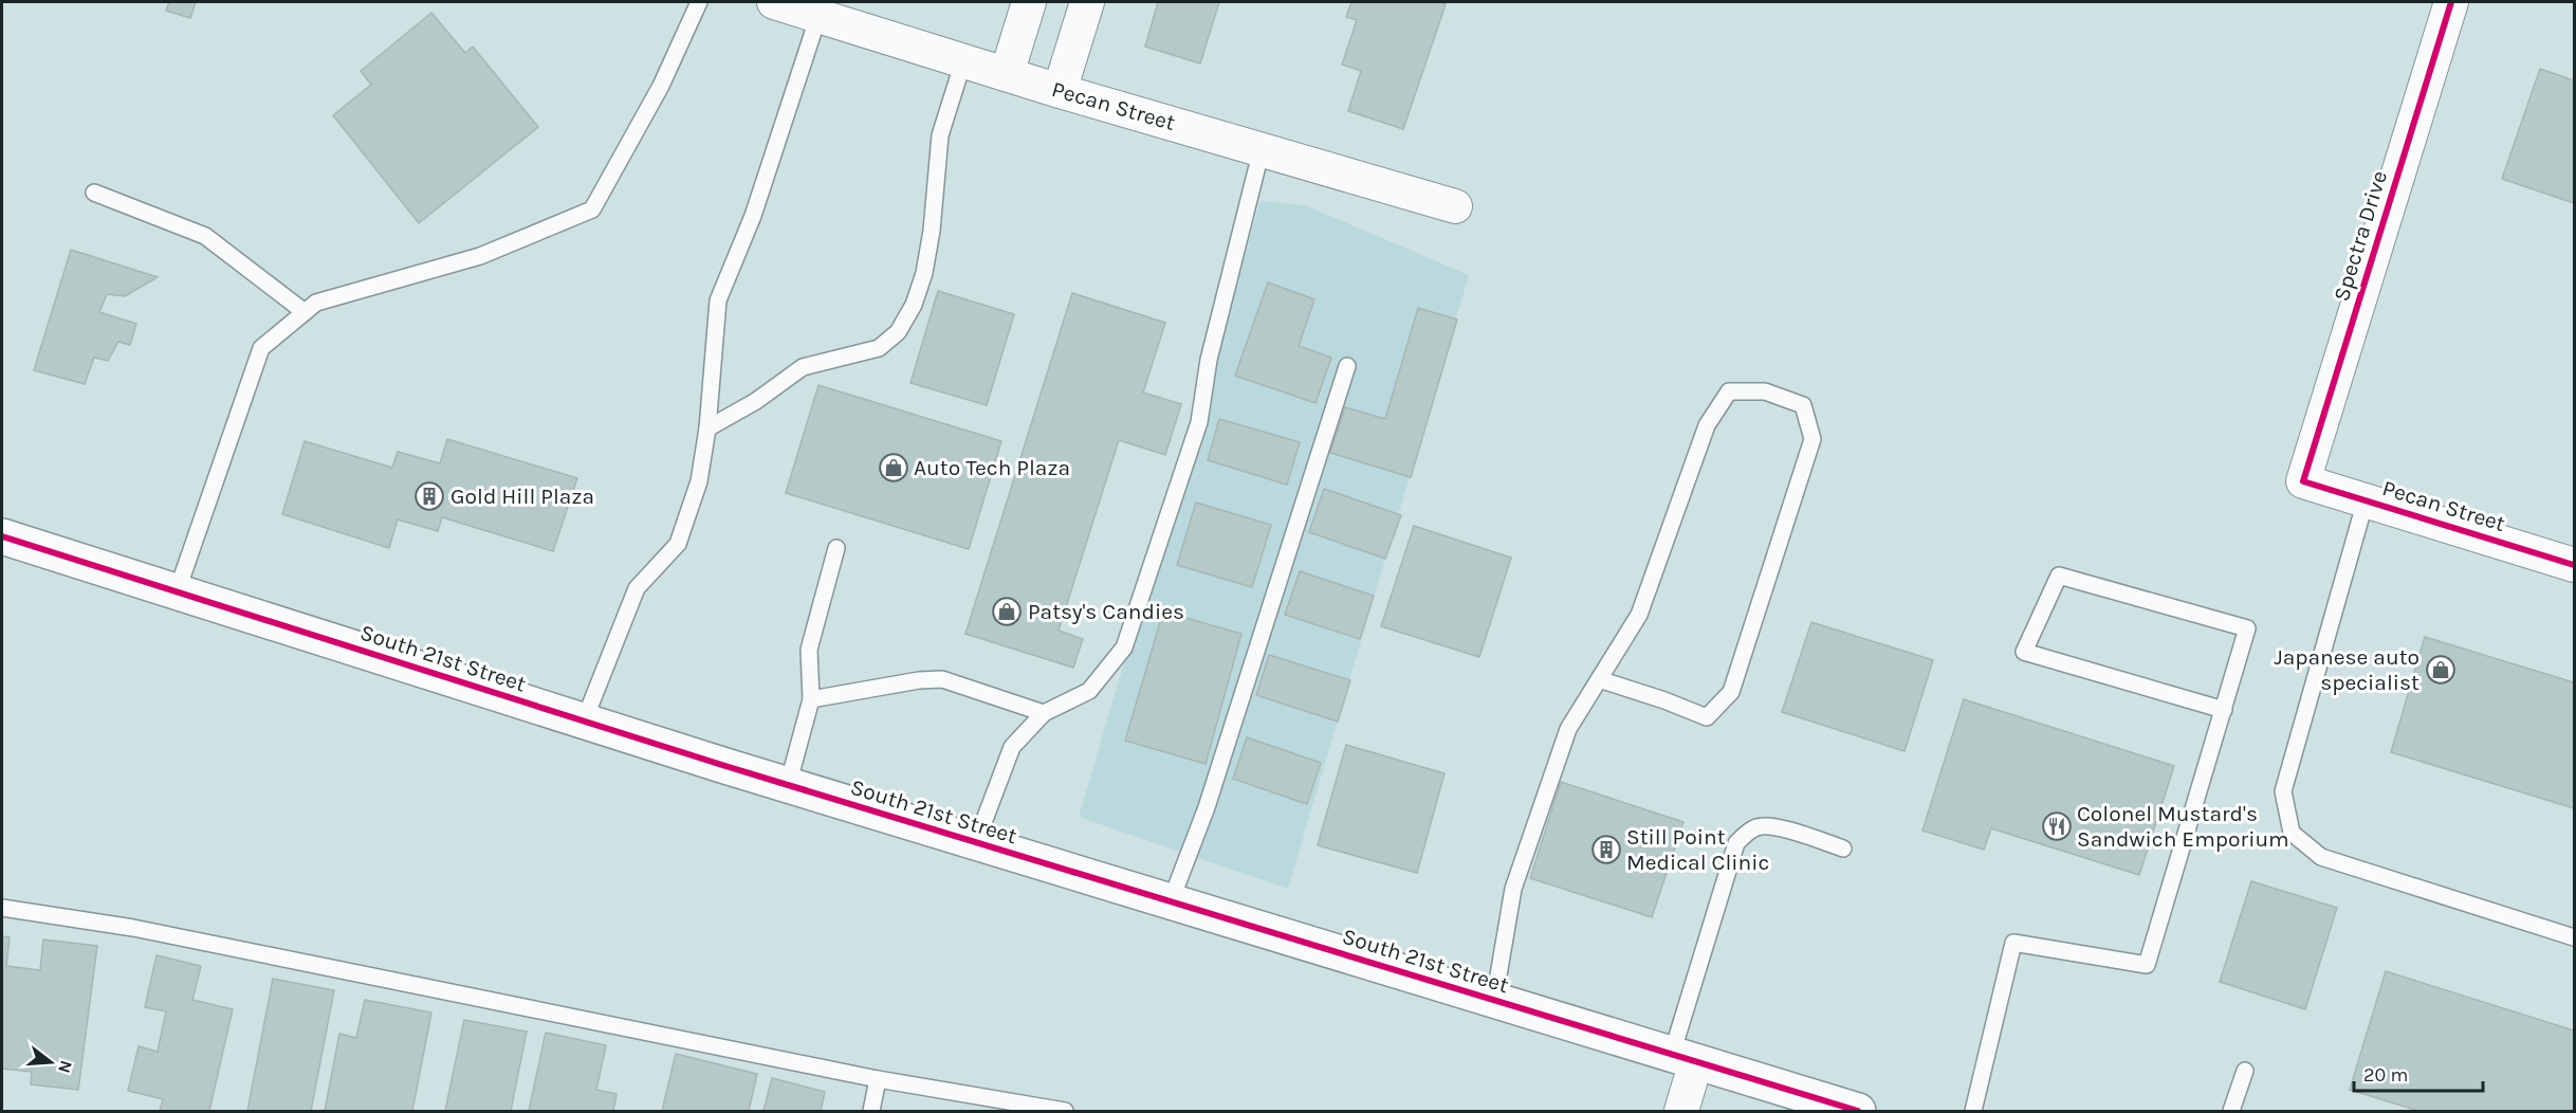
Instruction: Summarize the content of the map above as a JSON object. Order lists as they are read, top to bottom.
{
  "streets": {
    "main road": ["South 21st Street"],
    "street": ["Pecan Street", "Spectra Drive"]
  },
  "crossings": [
    ["Pecan Street", "Spectra Drive"]
  ],
  "places": {
    "shop": ["Auto Tech Plaza", "Patsy's Candies", "Japanese auto specialist"],
    "building": ["Gold Hill Plaza", "Still Point Medical Clinic"],
    "restaurant": ["Colonel Mustard's Sandwich Emporium"]
  },
  "scale_bar": "20 m",
  "north": "right"
}
